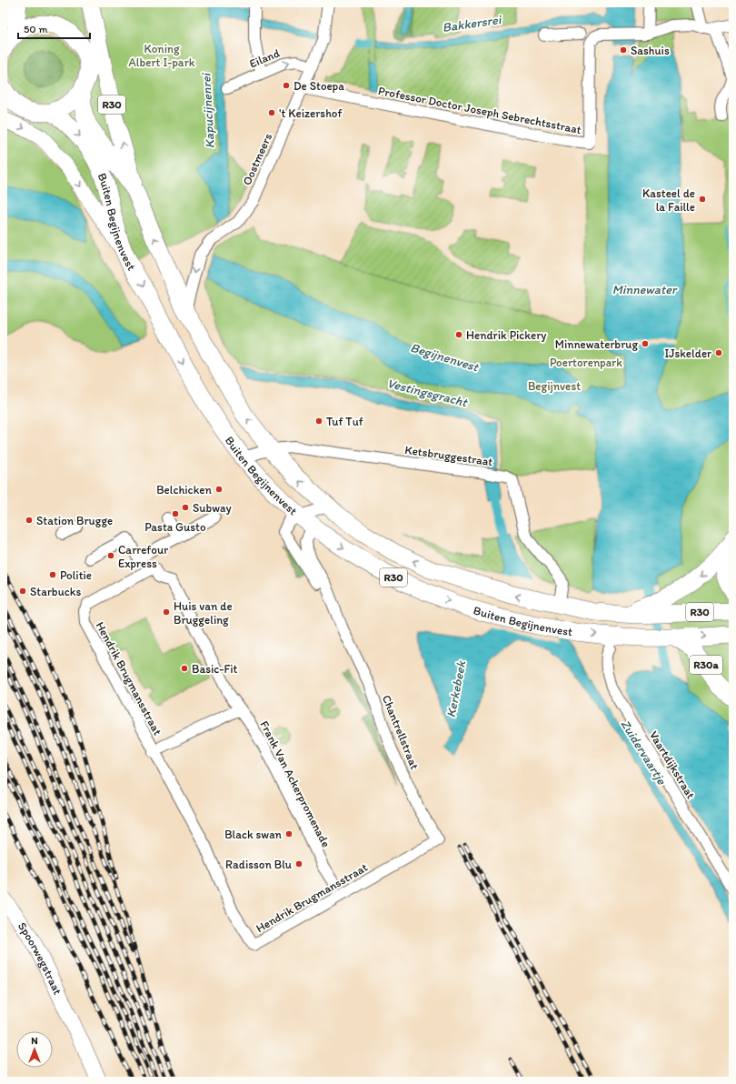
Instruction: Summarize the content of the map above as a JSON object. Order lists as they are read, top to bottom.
{
  "streets": {
    "main road": ["R30", "Buiten Begijnenvest", "R30a"],
    "street": [
      "Eiland",
      "Professor Doctor Joseph Sebrechtsstraat",
      "Oostmeers",
      "Ketsbruggestraat",
      "Hendrik Brugmansstraat",
      "Chantrellstraat",
      "Vaartdijkstraat",
      "Frank Van Ackerpromenade",
      "Spoorwegstraat"
    ]
  },
  "crossings": [
    ["Eiland", "Oostmeers"],
    ["R30", "Buiten Begijnenvest"],
    ["R30", "R30a"],
    ["Professor Doctor Joseph Sebrechtsstraat", "Oostmeers"],
    ["Oostmeers", "Buiten Begijnenvest"],
    ["Buiten Begijnenvest", "Ketsbruggestraat"],
    ["Buiten Begijnenvest", "R30a"],
    ["Buiten Begijnenvest", "Chantrellstraat"],
    ["Hendrik Brugmansstraat", "Chantrellstraat"],
    ["Hendrik Brugmansstraat", "Frank Van Ackerpromenade"]
  ],
  "one_way": ["Eiland", "Oostmeers"],
  "water": [
    "Bakkersrei",
    "Kapucijnenrei",
    "Minnewater",
    "Begijnenvest",
    "Vestingsgracht",
    "Kerkebeek",
    "Zuidervaartje"
  ],
  "parks": ["Koning Albert I-park", "Poertorenpark", "Begijnvest"],
  "places": [
    "Sashuis",
    "De Stoepa",
    "'t Keizershof",
    "Kasteel de la Faille",
    "Hendrik Pickery",
    "Minnewaterbrug",
    "IJskelder",
    "Tuf Tuf",
    "Belchicken",
    "Subway",
    "Pasta Gusto",
    "Station Brugge",
    "Carrefour Express",
    "Politie",
    "Starbucks",
    "Huis van de Bruggeling",
    "Basic-Fit",
    "Black swan",
    "Radisson Blu"
  ],
  "scale_bar": "50 m",
  "north": "top"
}
